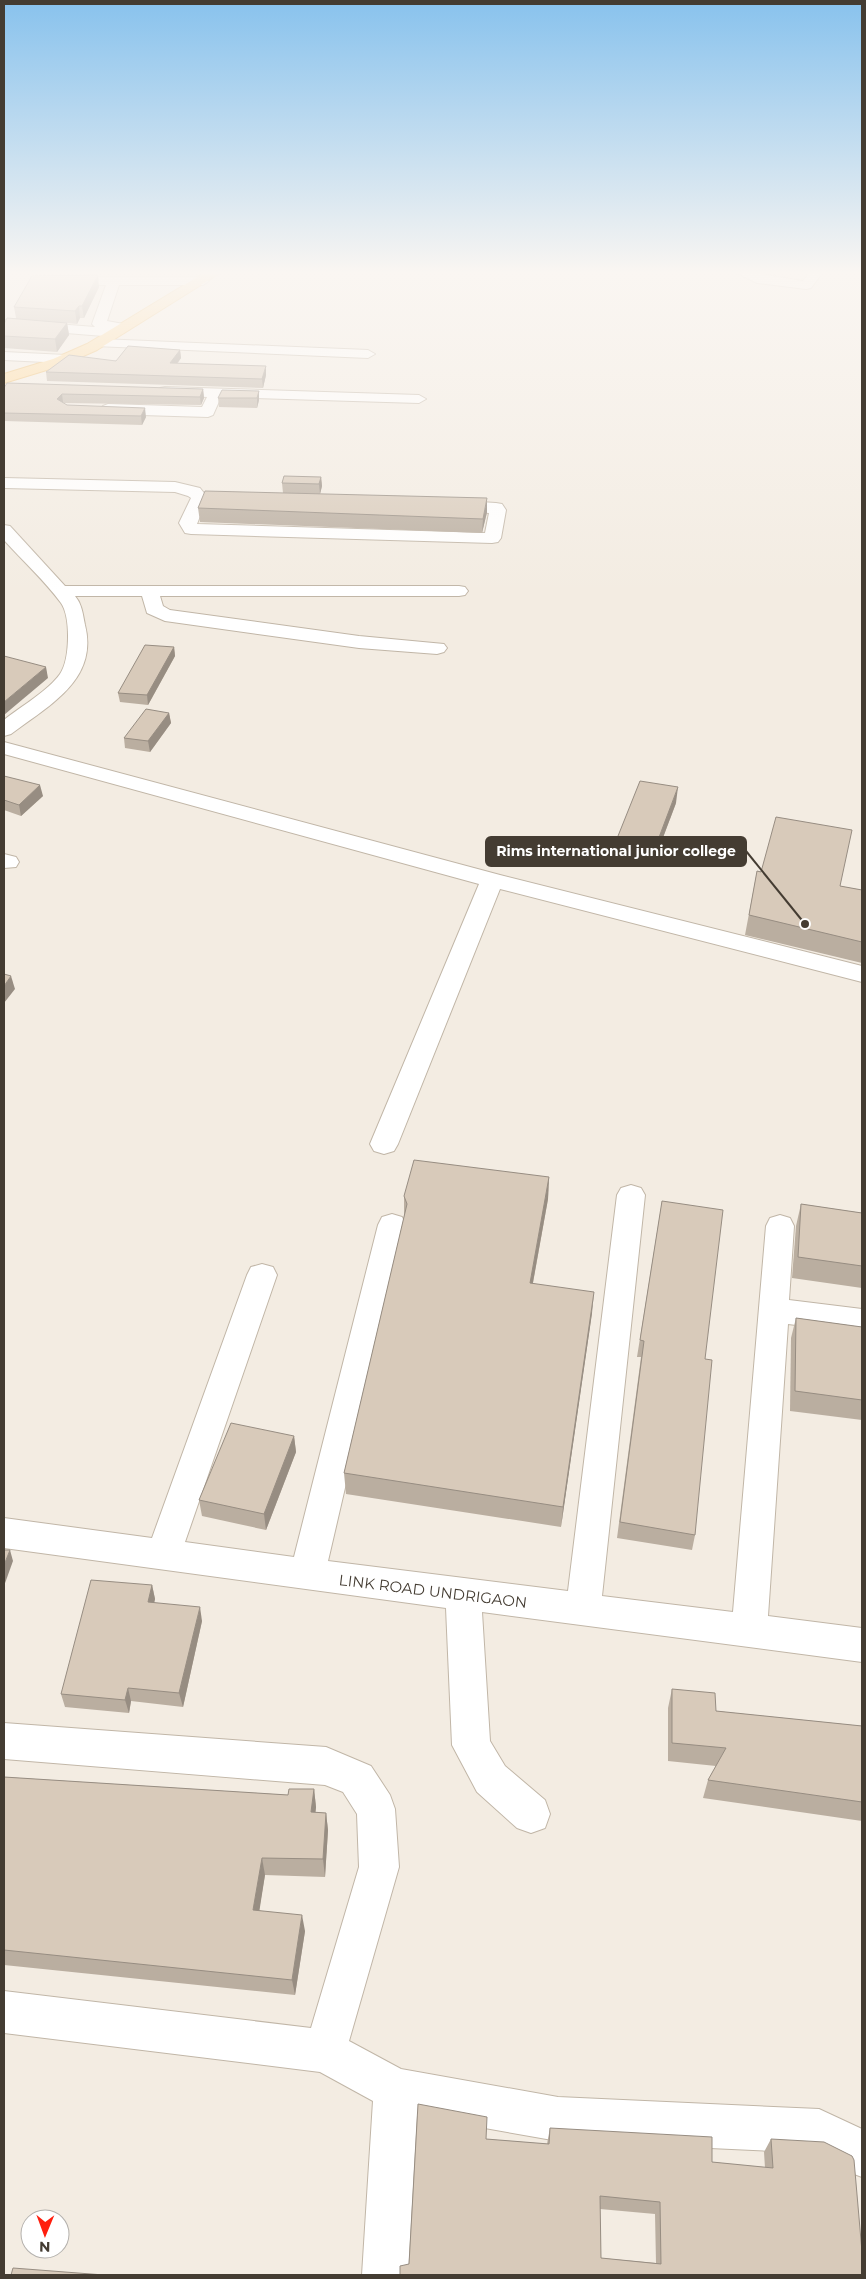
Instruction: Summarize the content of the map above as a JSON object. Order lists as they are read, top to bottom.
{
  "streets": {
    "street": ["LINK ROAD UNDRIGAON"]
  },
  "places": ["Rims international junior college"],
  "north": "bottom"
}
